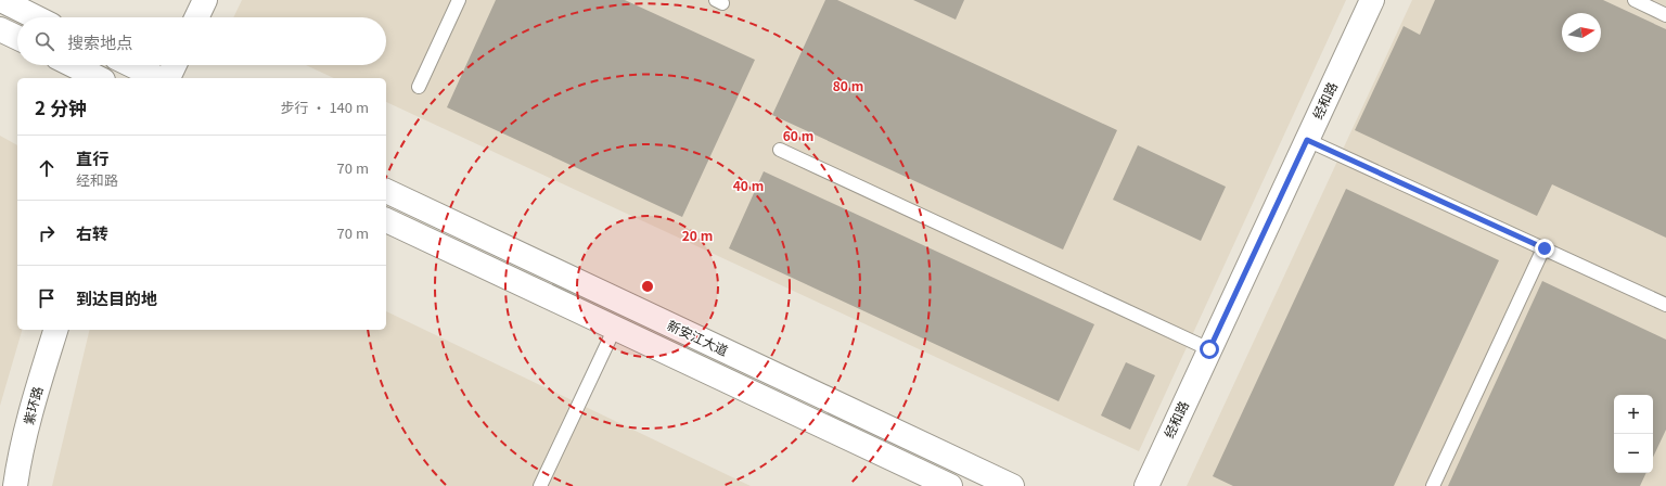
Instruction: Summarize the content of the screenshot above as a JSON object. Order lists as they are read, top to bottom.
{
  "streets": {
    "main road": ["经和路", "新安江大道", "紫环路"]
  },
  "north": "right",
  "page": {
    "search": "搜索地点",
    "heading": ["2 分钟", "步行 · 140 m"],
    "list": [
      ["直行", "经和路", "70 m"],
      ["右转", "70 m"],
      "到达目的地"
    ],
    "map_buttons": ["+", "−"]
  },
  "rings": [
    "80 m",
    "60 m",
    "40 m",
    "20 m"
  ]
}
